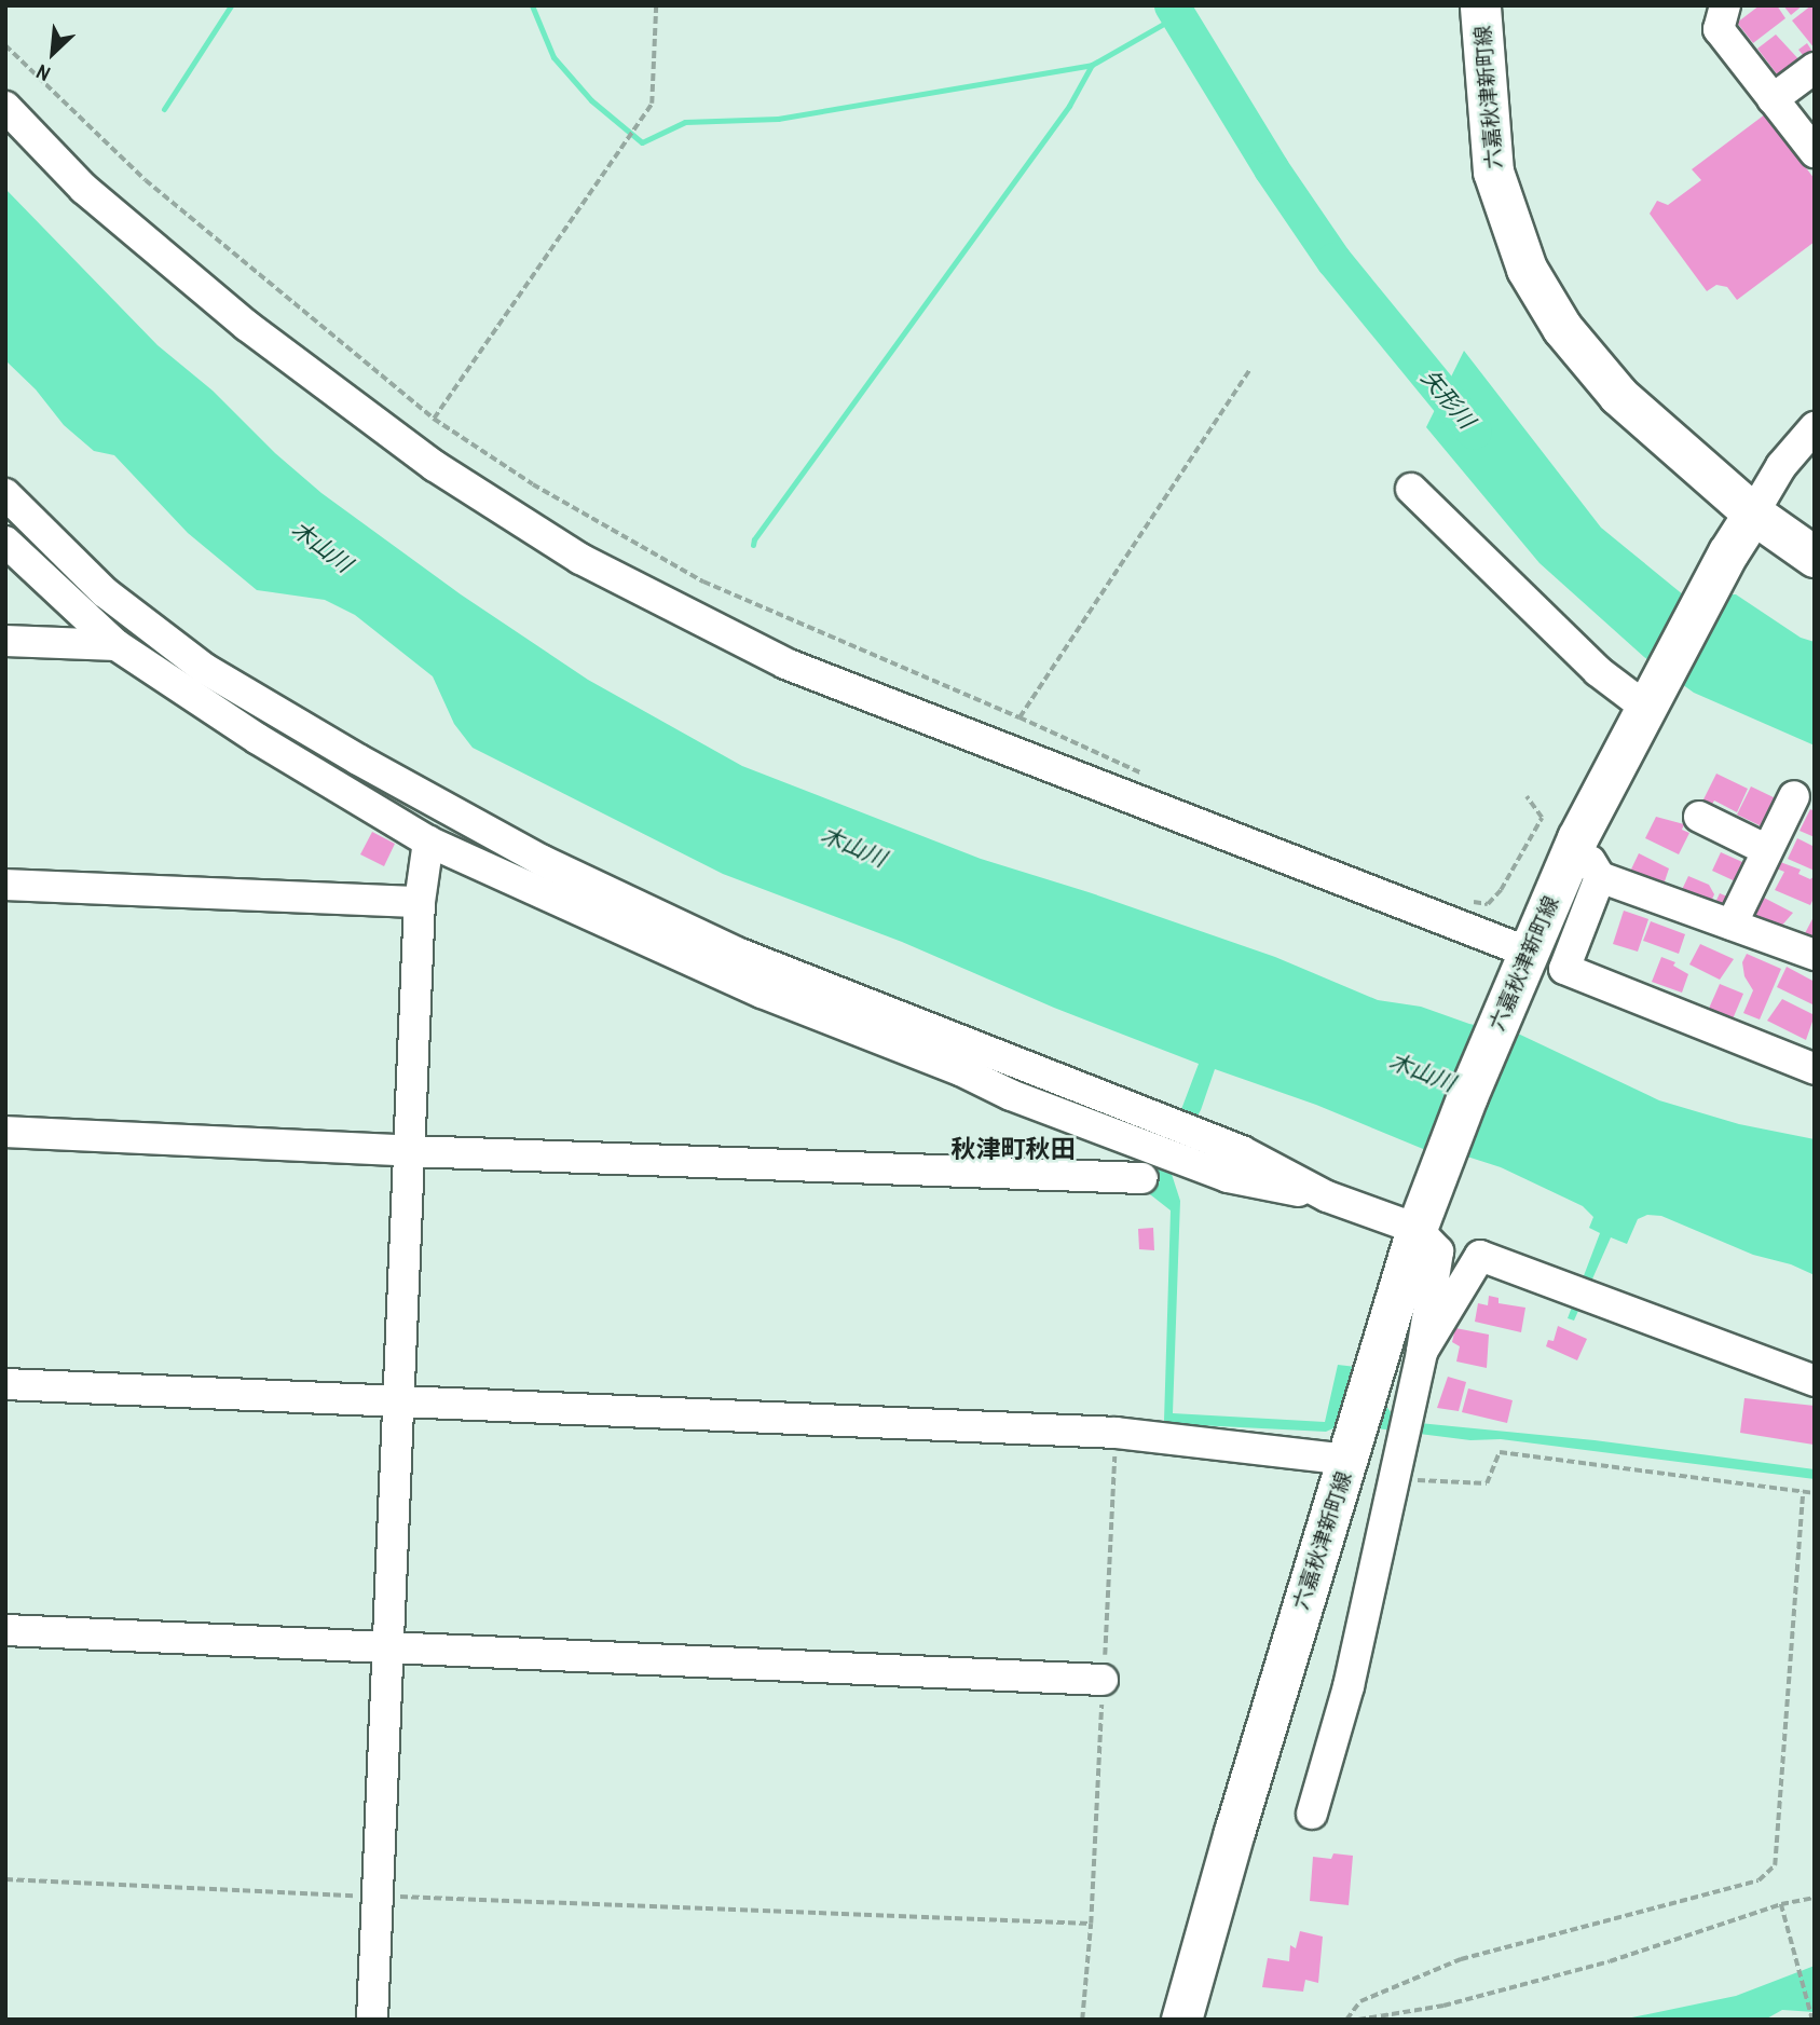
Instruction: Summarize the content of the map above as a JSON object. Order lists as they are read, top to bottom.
{
  "streets": {
    "main road": ["六嘉秋津新町線"]
  },
  "districts": ["秋津町秋田"],
  "water": ["矢形川", "木山川"],
  "north": "bottom left"
}
